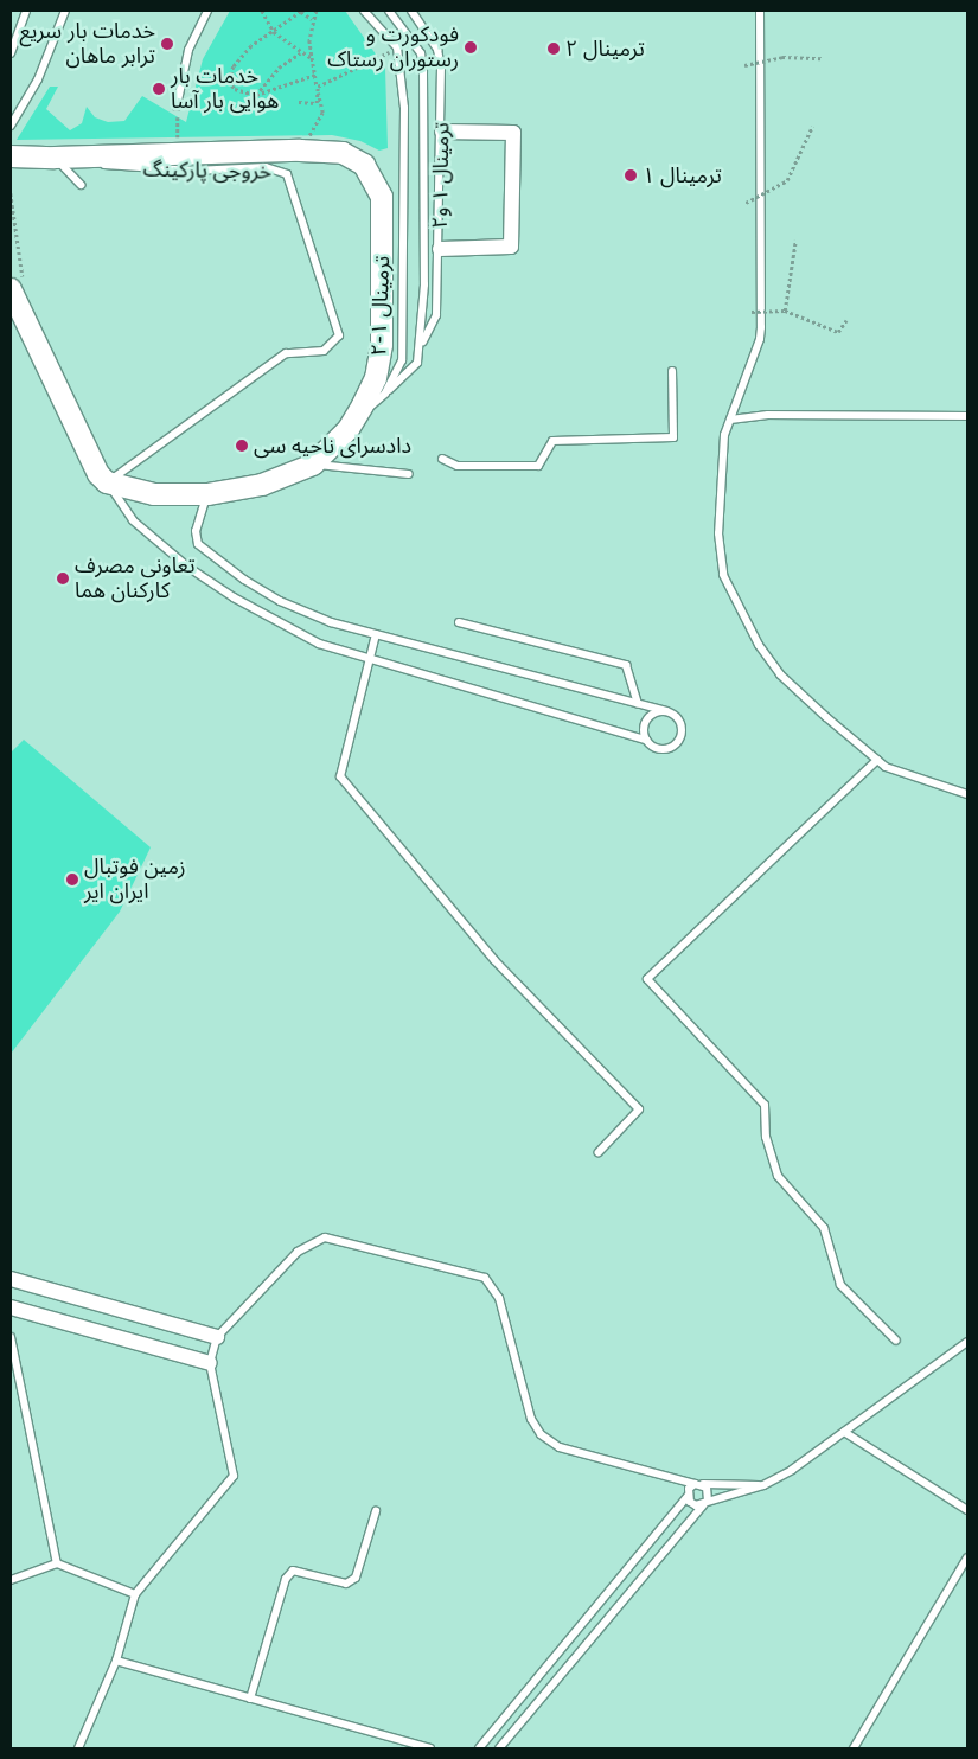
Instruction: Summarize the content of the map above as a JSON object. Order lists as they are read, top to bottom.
{
  "streets": {
    "main road": ["ترمینال ۱-۲"],
    "lane": ["خروجی پارکینگ", "ترمینال ۱ و۲"]
  },
  "crossings": [
    ["خروجی پارکینگ", "ترمینال ۱-۲"],
    ["ترمینال ۱ و۲", "ترمینال ۱-۲"]
  ],
  "places": [
    "خدمات بار سریع ترابر ماهان",
    "فودکورت و رستوران رستاک",
    "ترمینال ۲",
    "خدمات بار هوایی بار آسا",
    "ترمینال ۱",
    "دادسرای ناحیه سی",
    "تعاونی مصرف کارکنان هما",
    "زمین فوتبال ایران ایر"
  ]
}
